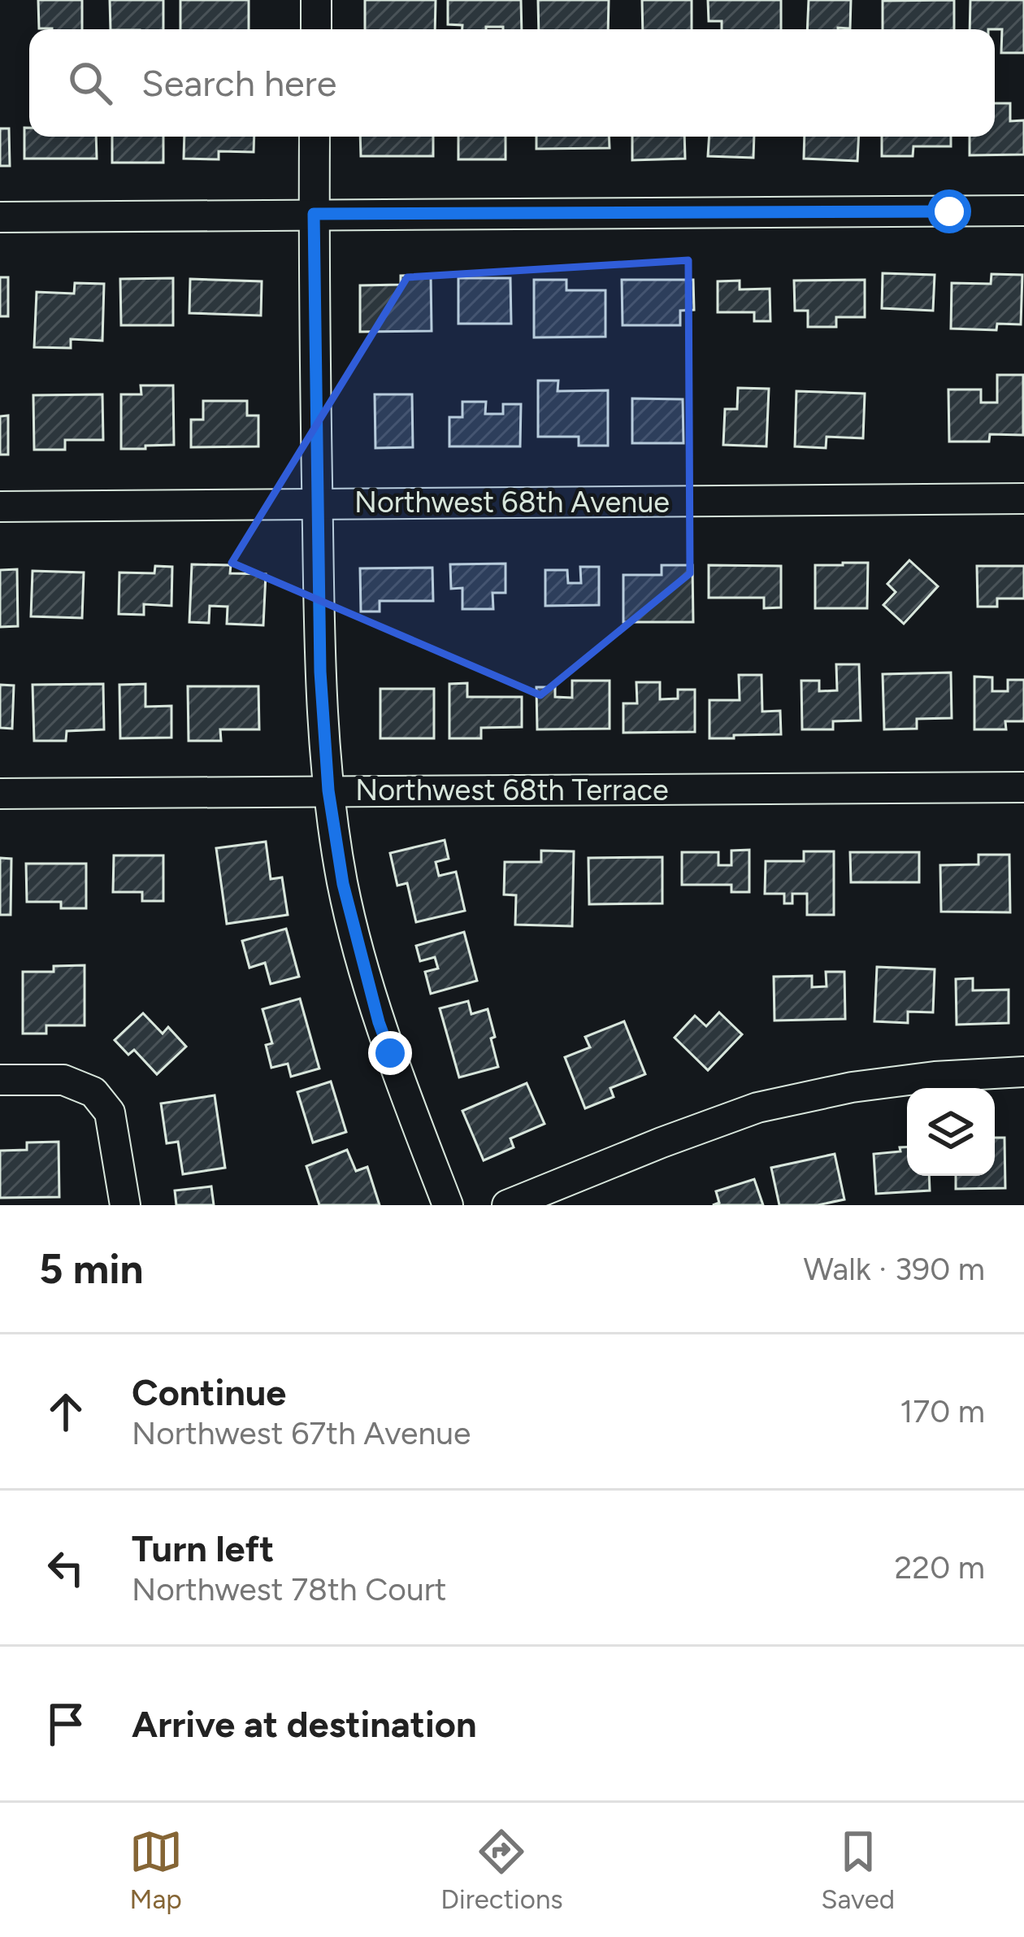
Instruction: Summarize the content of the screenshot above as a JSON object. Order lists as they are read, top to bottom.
{
  "streets": {
    "street": ["Northwest 68th Avenue", "Northwest 68th Terrace"]
  },
  "page": {
    "search": "Search here",
    "heading": ["5 min", "Walk · 390 m"],
    "list": [
      ["Continue", "Northwest 67th Avenue", "170 m"],
      ["Turn left", "Northwest 78th Court", "220 m"],
      "Arrive at destination"
    ],
    "nav": ["Map", "Directions", "Saved"]
  }
}
